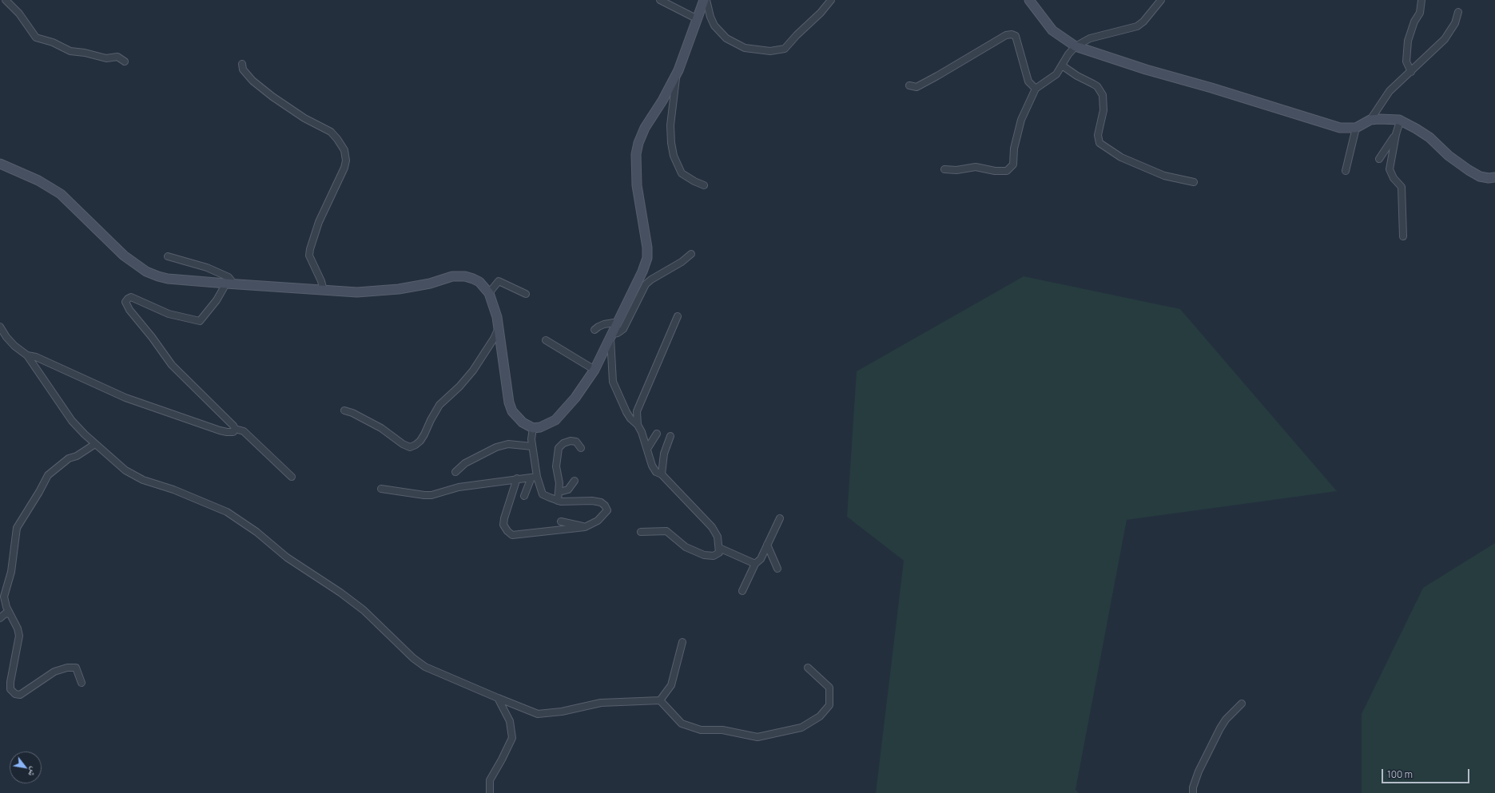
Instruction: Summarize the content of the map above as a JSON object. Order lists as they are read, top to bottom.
{
  "scale_bar": "100 m",
  "north": "bottom right"
}
